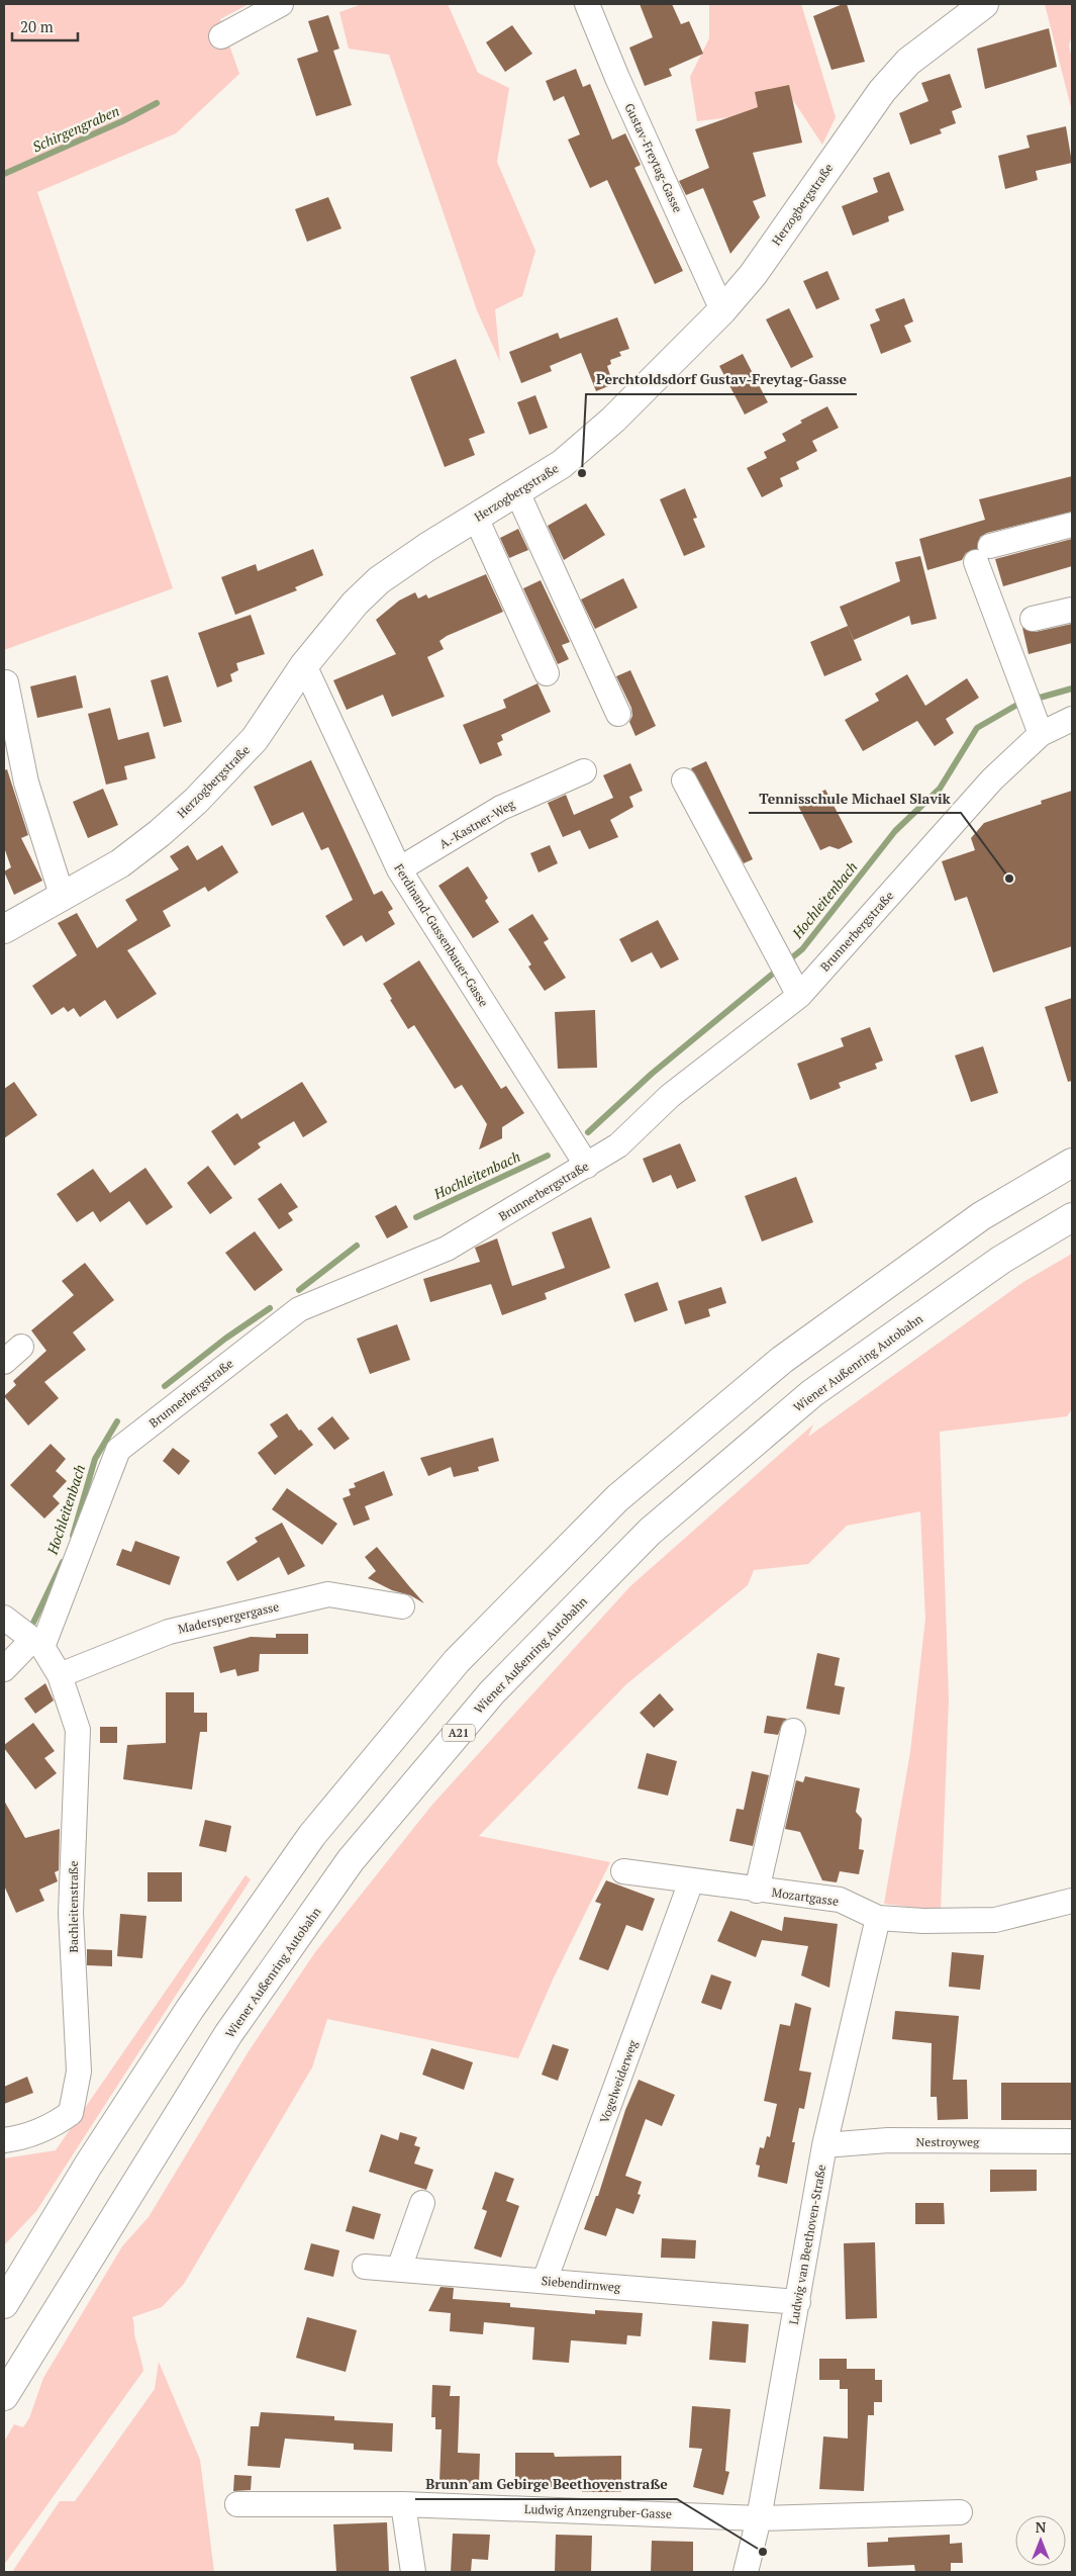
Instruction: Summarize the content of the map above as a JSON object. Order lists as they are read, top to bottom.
{
  "streets": {
    "main road": ["Herzogbergstraße", "Wiener Außenring Autobahn", "A21"],
    "street": [
      "Gustav-Freytag-Gasse",
      "A.-Kastner-Weg",
      "Brunnerbergstraße",
      "Ferdinand-Gussenbauer-Gasse",
      "Maderspergergasse",
      "Mozartgasse",
      "Bachleitenstraße",
      "Vogelweiderweg",
      "Nestroyweg",
      "Ludwig van Beethoven-Straße",
      "Siebendirnweg",
      "Ludwig Anzengruber-Gasse"
    ]
  },
  "crossings": [
    ["Gustav-Freytag-Gasse", "Herzogbergstraße"],
    ["Herzogbergstraße", "Ferdinand-Gussenbauer-Gasse"],
    ["A.-Kastner-Weg", "Ferdinand-Gussenbauer-Gasse"],
    ["Brunnerbergstraße", "Ferdinand-Gussenbauer-Gasse"],
    ["Brunnerbergstraße", "Bachleitenstraße"],
    ["Maderspergergasse", "Bachleitenstraße"],
    ["Mozartgasse", "Vogelweiderweg"],
    ["Mozartgasse", "Ludwig van Beethoven-Straße"],
    ["Vogelweiderweg", "Siebendirnweg"],
    ["Nestroyweg", "Ludwig van Beethoven-Straße"],
    ["Ludwig van Beethoven-Straße", "Siebendirnweg"],
    ["Ludwig van Beethoven-Straße", "Ludwig Anzengruber-Gasse"]
  ],
  "water": ["Schirgengraben", "Hochleitenbach"],
  "places": ["Perchtoldsdorf Gustav-Freytag-Gasse", "Tennisschule Michael Slavik", "Brunn am Gebirge Beethovenstraße"],
  "scale_bar": "20 m",
  "north": "top"
}
